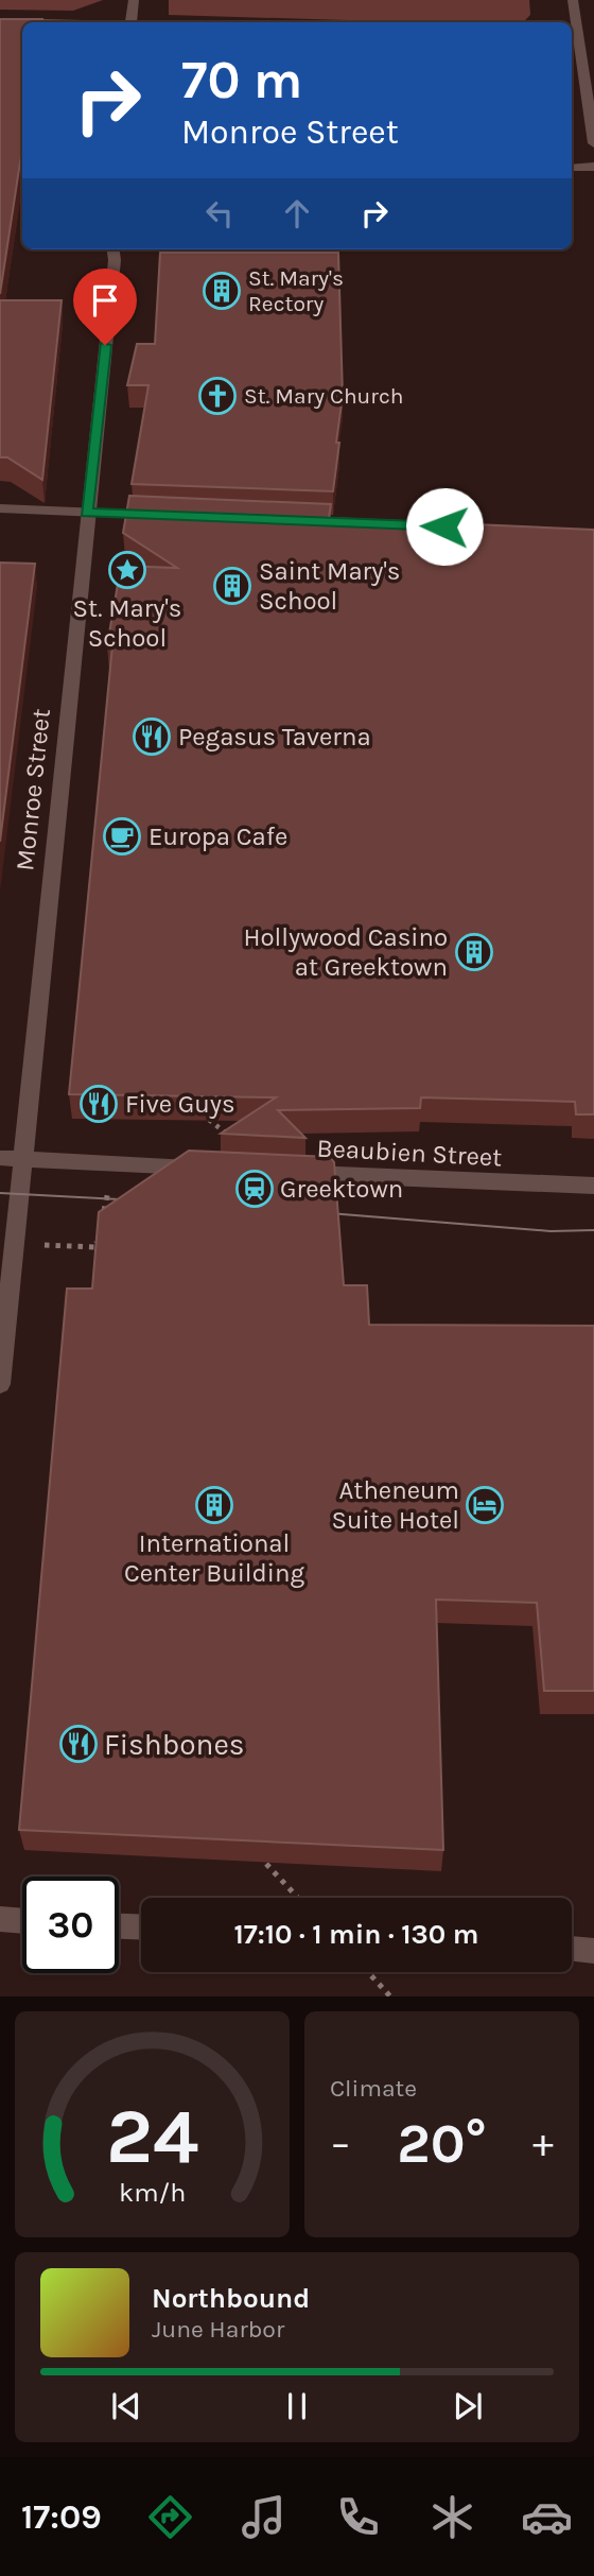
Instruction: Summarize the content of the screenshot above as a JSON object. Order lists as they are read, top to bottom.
{
  "streets": {
    "street": ["Monroe Street", "Beaubien Street"]
  },
  "places": {
    "building": [
      "St. Mary's Rectory",
      "Saint Mary's School",
      "Hollywood Casino at Greektown",
      "International Center Building"
    ],
    "church": ["St. Mary Church"],
    "place": ["St. Mary's School"],
    "restaurant": ["Pegasus Taverna", "Five Guys", "Fishbones"],
    "cafe": ["Europa Cafe"],
    "station": ["Greektown"],
    "hotel": ["Atheneum Suite Hotel"]
  },
  "page": {
    "turn": ["70 m", "Monroe Street"],
    "limit": "30",
    "trip": "17:10 · 1 min · 130 m",
    "tile": "Climate",
    "heat": ["−", "20°", "+"],
    "song": ["Northbound", "June Harbor"],
    "tabs": "17:09",
    "gauge": ["24", "km/h"]
  }
}
